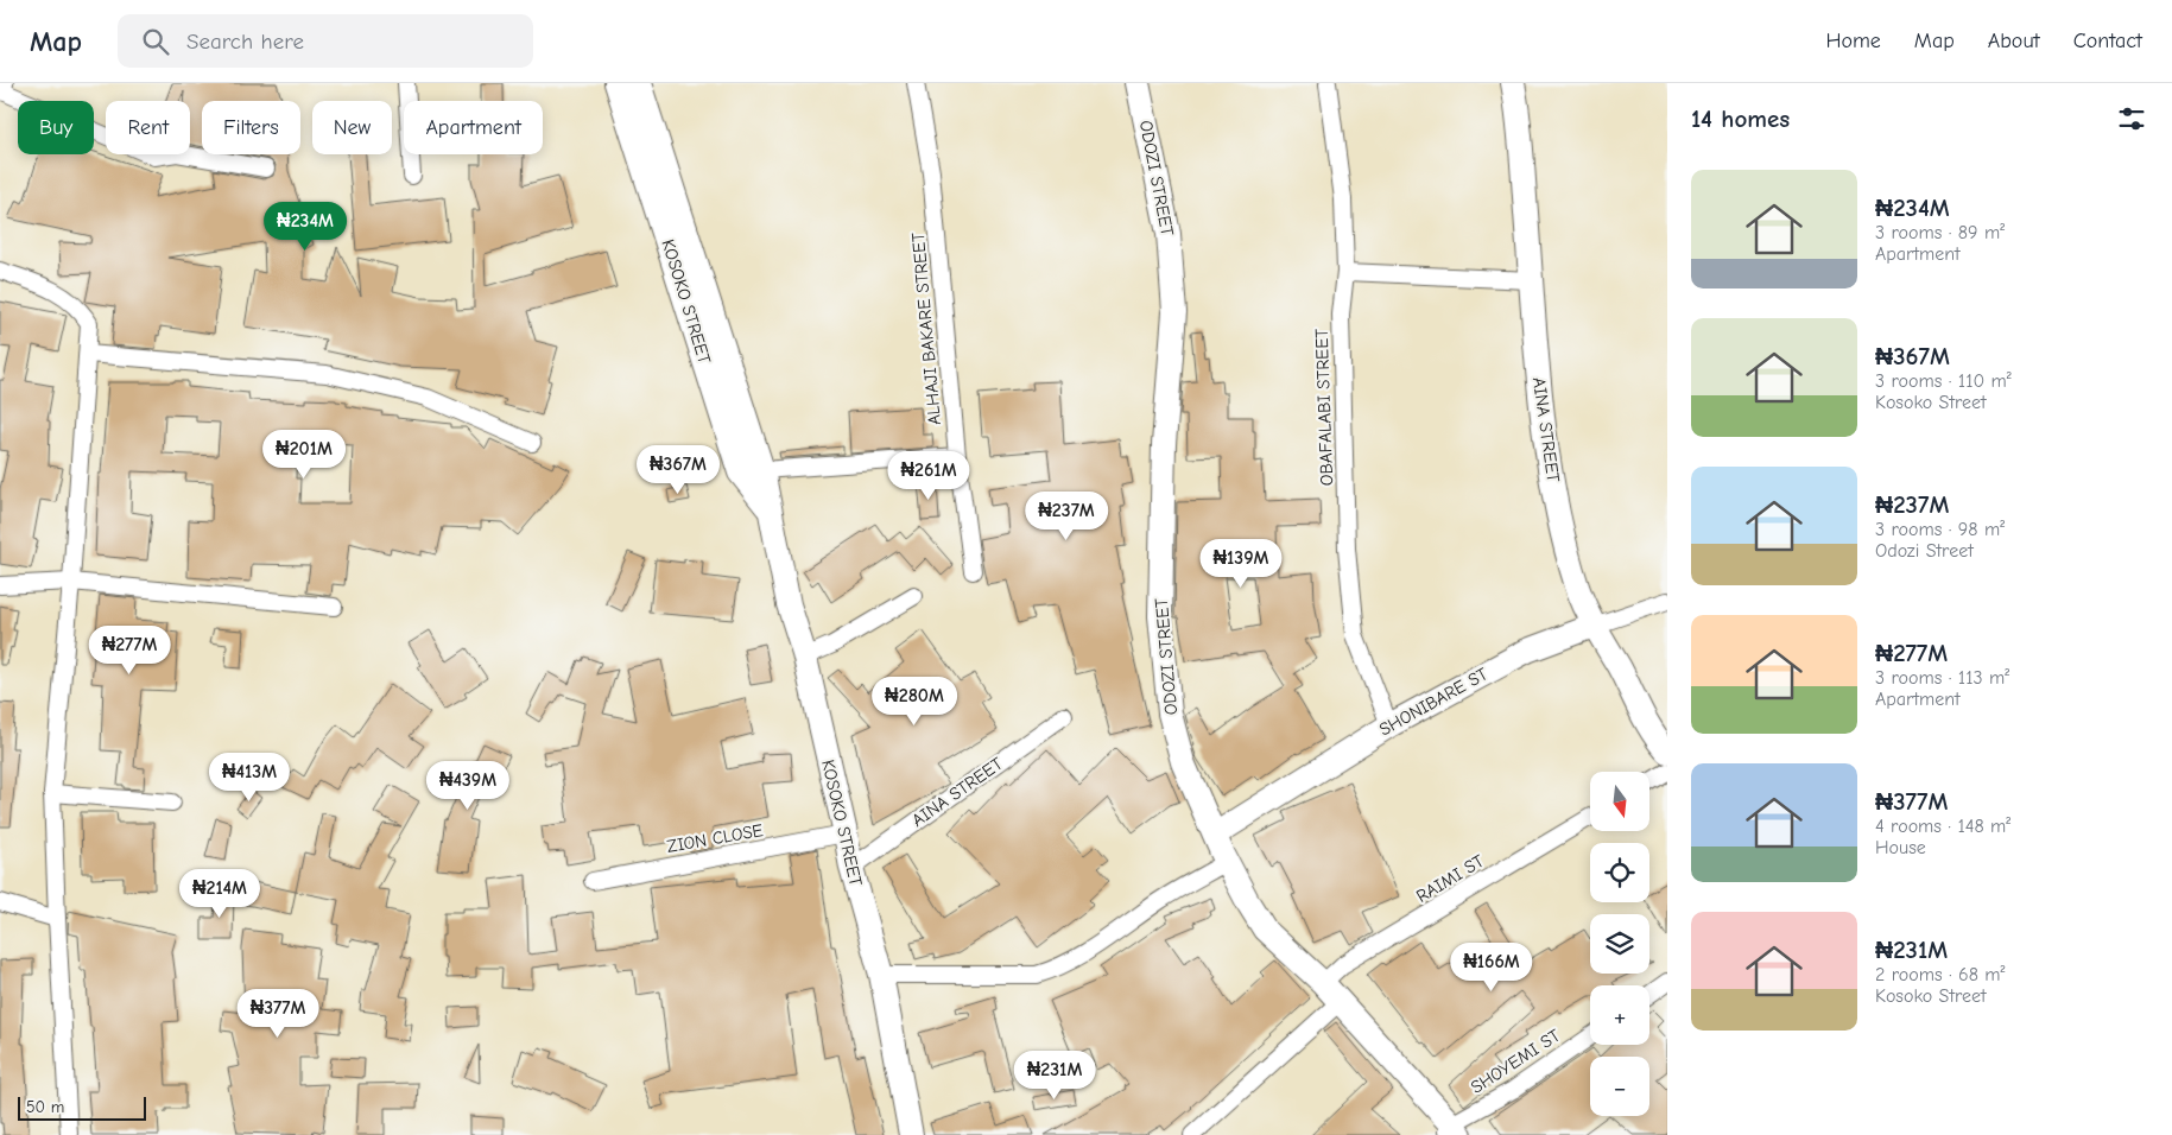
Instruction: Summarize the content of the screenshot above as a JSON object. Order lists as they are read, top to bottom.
{
  "streets": {
    "street": [
      "ODOZI STREET",
      "KOSOKO STREET",
      "ALHAJI BAKARE STREET",
      "OBAFALABI STREET",
      "AINA STREET",
      "SHONIBARE ST",
      "ZION CLOSE",
      "RAIMI ST",
      "SHOYEMI ST"
    ]
  },
  "crossings": [
    ["ODOZI STREET", "SHONIBARE ST"],
    ["ODOZI STREET", "RAIMI ST"],
    ["ODOZI STREET", "SHOYEMI ST"],
    ["KOSOKO STREET", "AINA STREET"],
    ["KOSOKO STREET", "ZION CLOSE"],
    ["OBAFALABI STREET", "SHONIBARE ST"],
    ["AINA STREET", "SHONIBARE ST"]
  ],
  "scale_bar": "50 m",
  "north": "bottom",
  "page": {
    "header": "Map",
    "search": "Search here",
    "nav": [
      "Home",
      "Map",
      "About",
      "Contact"
    ],
    "heading": "14 homes",
    "chip": [
      "Buy",
      "Rent",
      "Filters",
      "New",
      "Apartment"
    ],
    "list": [
      {
        "name": "₦234M",
        "note": "3 rooms · 89 m² · Apartment"
      },
      {
        "name": "₦367M",
        "note": "3 rooms · 110 m² · Kosoko Street"
      },
      {
        "name": "₦237M",
        "note": "3 rooms · 98 m² · Odozi Street"
      },
      {
        "name": "₦277M",
        "note": "3 rooms · 113 m² · Apartment"
      },
      {
        "name": "₦377M",
        "note": "4 rooms · 148 m² · House"
      },
      {
        "name": "₦231M",
        "note": "2 rooms · 68 m² · Kosoko Street"
      }
    ],
    "price": [
      "₦234M",
      "₦201M",
      "₦367M",
      "₦261M",
      "₦237M",
      "₦139M",
      "₦277M",
      "₦280M",
      "₦413M",
      "₦439M",
      "₦214M",
      "₦166M",
      "₦377M",
      "₦231M"
    ],
    "map_buttons": ["+", "−"],
    "scale": "50 m"
  }
}
